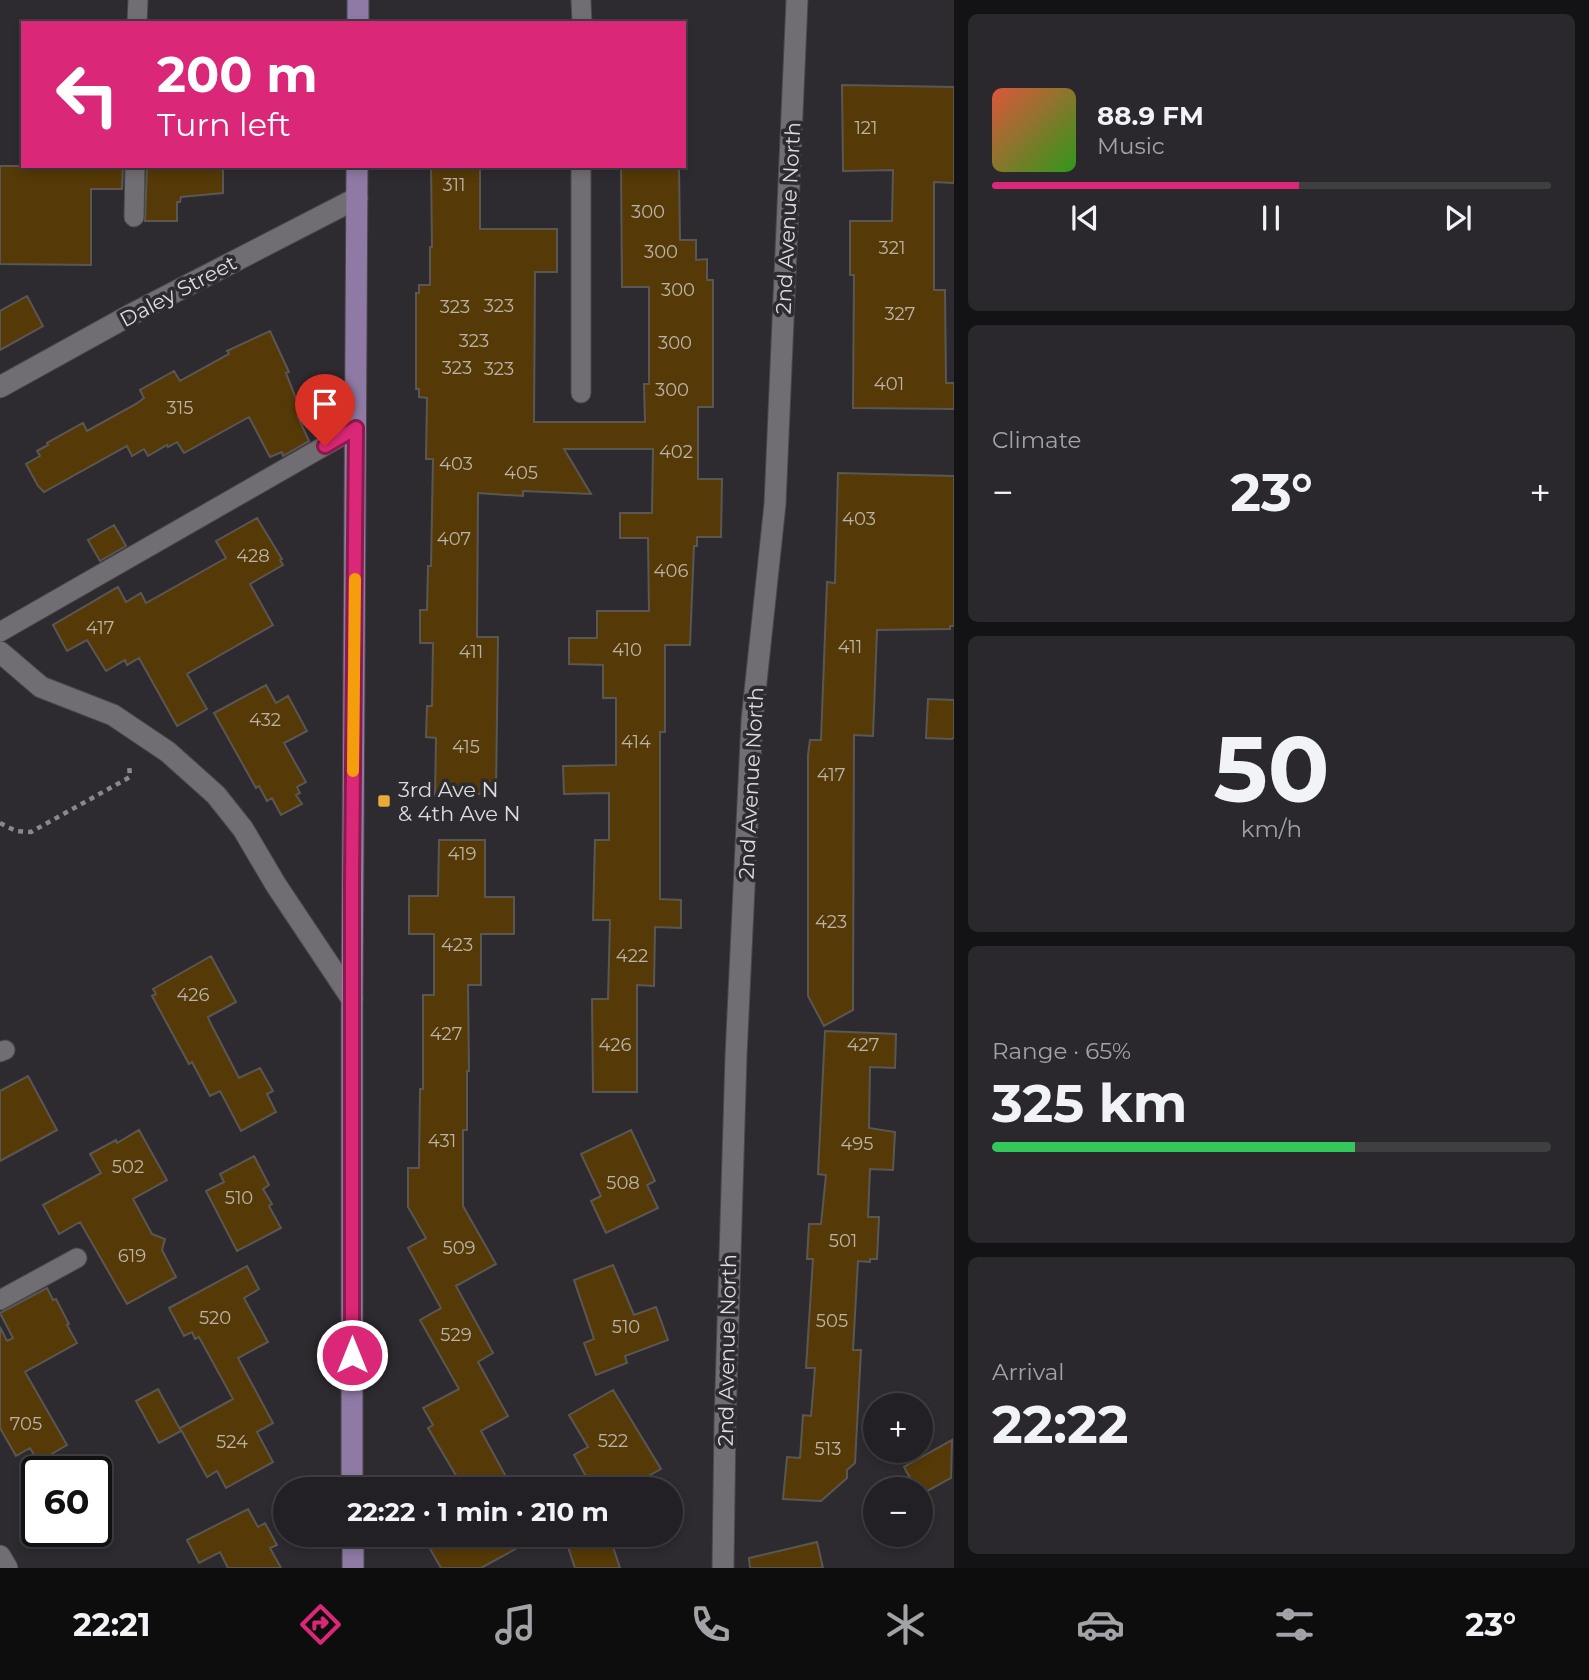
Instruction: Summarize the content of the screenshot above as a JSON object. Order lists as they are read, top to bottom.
{
  "streets": {
    "street": ["2nd Avenue North", "Daley Street"]
  },
  "places": {
    "transit": ["3rd Ave N & 4th Ave N"]
  },
  "house_numbers": [
    "121",
    "311",
    "300",
    "321",
    "300",
    "300",
    "323",
    "323",
    "327",
    "323",
    "300",
    "323",
    "323",
    "401",
    "300",
    "315",
    "402",
    "403",
    "405",
    "403",
    "407",
    "428",
    "406",
    "417",
    "411",
    "410",
    "411",
    "432",
    "414",
    "415",
    "417",
    "419",
    "423",
    "423",
    "422",
    "426",
    "427",
    "426",
    "427",
    "431",
    "495",
    "502",
    "508",
    "510",
    "501",
    "509",
    "619",
    "520",
    "505",
    "510",
    "529",
    "705",
    "522",
    "524",
    "513"
  ],
  "page": {
    "turn": ["200 m", "Turn left"],
    "song": ["88.9 FM", "Music"],
    "tile": [
      "Climate",
      ["50", "km/h"],
      ["Range · 65%", "325 km"],
      ["Arrival", "22:22"]
    ],
    "heat": ["−", "23°", "+"],
    "map_buttons": ["+", "−"],
    "limit": "60",
    "trip": "22:22 · 1 min · 210 m",
    "tabs": ["22:21", "23°"]
  }
}
